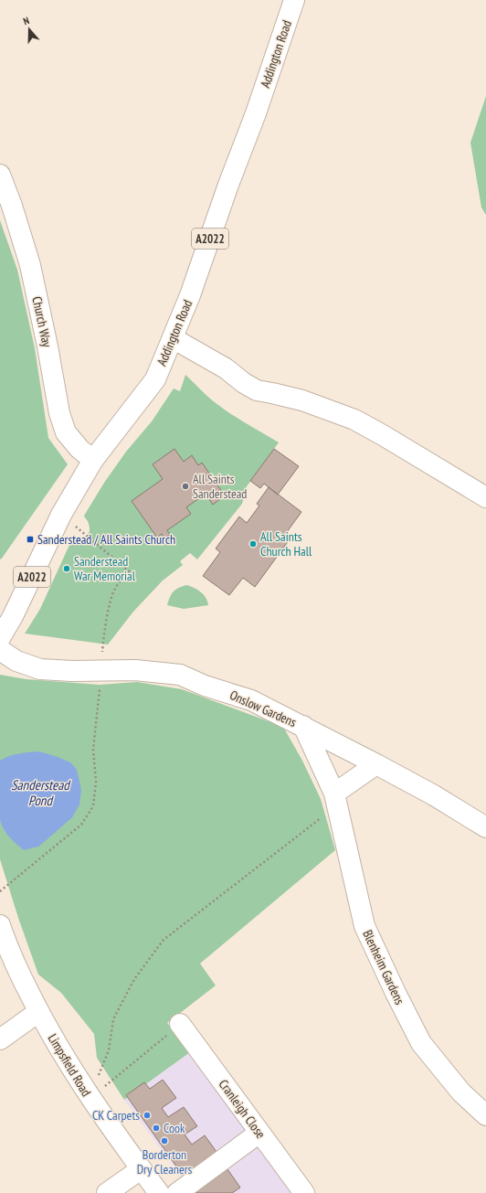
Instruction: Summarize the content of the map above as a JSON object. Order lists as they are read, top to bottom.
{
  "streets": {
    "street": [
      "Addington Road",
      "A2022",
      "Church Way",
      "Onslow Gardens",
      "Blenheim Gardens",
      "Limpsfield Road",
      "Cranleigh Close"
    ]
  },
  "crossings": [
    ["Addington Road", "Church Way"],
    ["Onslow Gardens", "Blenheim Gardens"]
  ],
  "water": ["Sanderstead Pond"],
  "places": {
    "other": [
      "All Saints Sanderstead",
      "All Saints Church Hall",
      "Sanderstead War Memorial",
      "CK Carpets",
      "Cook",
      "Borderton Dry Cleaners"
    ],
    "transit": ["Sanderstead / All Saints Church"]
  },
  "north": "top"
}
